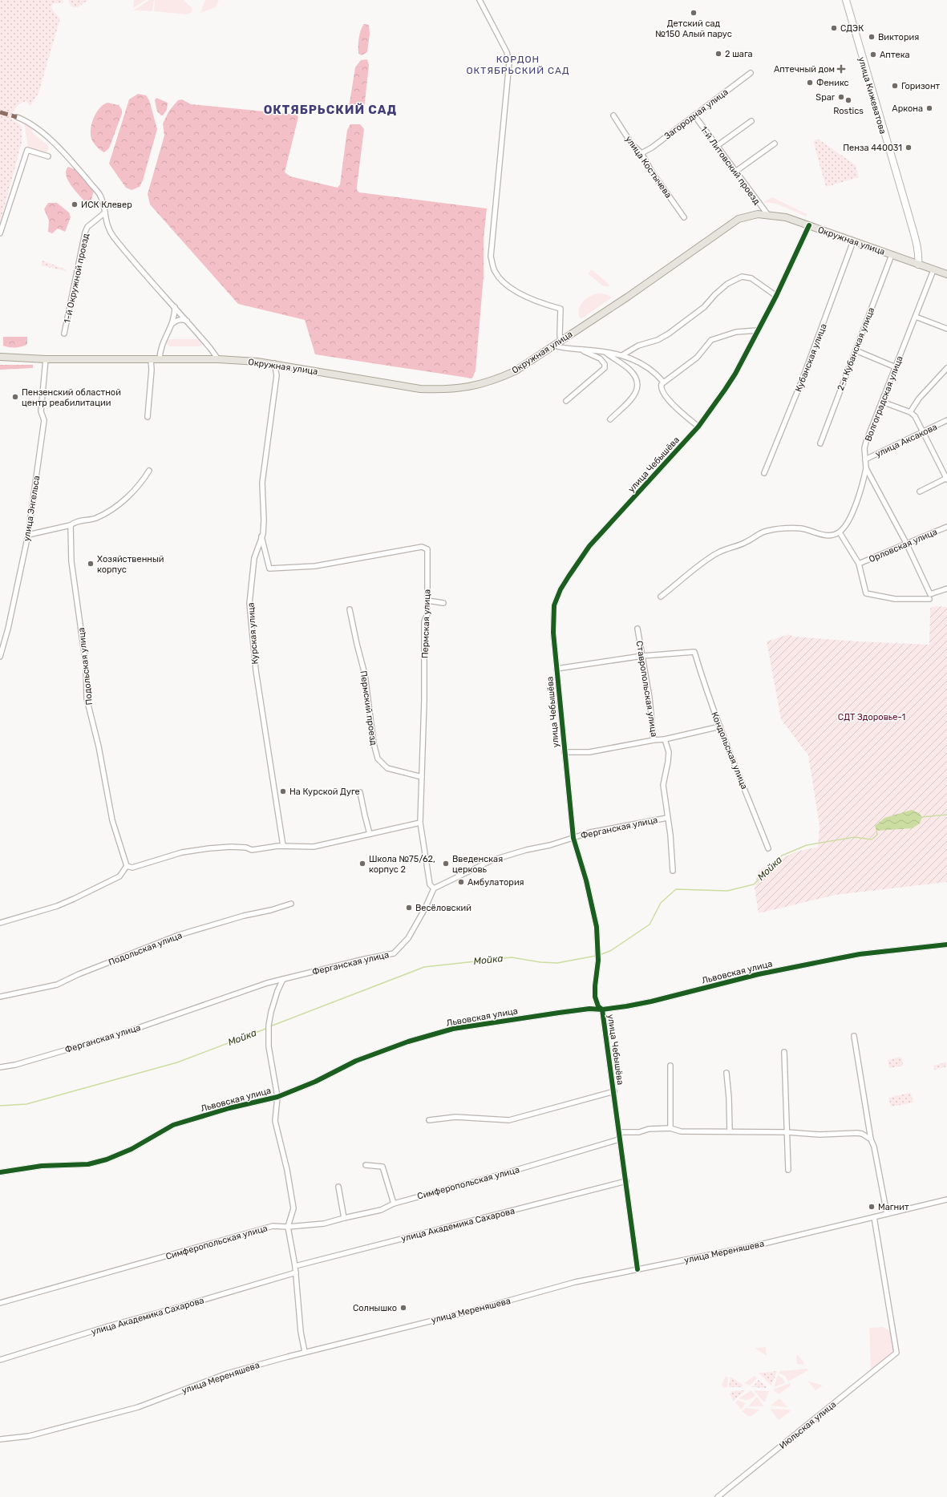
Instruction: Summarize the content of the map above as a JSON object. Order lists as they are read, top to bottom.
{
  "streets": {
    "main road": ["улица Кижеватова", "Окружная улица"],
    "street": [
      "Загородная улица",
      "1-й Литовский проезд",
      "улица Костычева",
      "1-й Окружной проезд",
      "2-я Кубанская улица",
      "Кубанская улица",
      "Волгоградская улица",
      "улица Аксакова",
      "улица Чебышёва",
      "улица Энгельса",
      "Орловская улица",
      "Пермская улица",
      "Курская улица",
      "Подольская улица",
      "Ставропольская улица",
      "Пермский проезд",
      "Кондольская улица",
      "Ферганская улица",
      "Львовская улица",
      "Симферопольская улица",
      "улица Академика Сахарова",
      "улица Мереняшева",
      "Июльская улица"
    ]
  },
  "crossings": [
    ["улица Кижеватова", "Окружная улица"],
    ["Загородная улица", "1-й Литовский проезд"],
    ["Загородная улица", "улица Костычева"],
    ["1-й Литовский проезд", "Окружная улица"],
    ["Окружная улица", "2-я Кубанская улица"],
    ["Окружная улица", "Кубанская улица"],
    ["Окружная улица", "Волгоградская улица"],
    ["Окружная улица", "улица Чебышёва"],
    ["Окружная улица", "улица Энгельса"],
    ["Окружная улица", "Курская улица"],
    ["Волгоградская улица", "улица Аксакова"],
    ["Волгоградская улица", "Орловская улица"],
    ["улица Чебышёва", "Ферганская улица"],
    ["улица Чебышёва", "Львовская улица"],
    ["улица Чебышёва", "Симферопольская улица"],
    ["улица Чебышёва", "улица Академика Сахарова"],
    ["улица Чебышёва", "улица Мереняшева"],
    ["Пермская улица", "Курская улица"],
    ["Пермская улица", "Пермский проезд"],
    ["Пермская улица", "Ферганская улица"],
    ["Ставропольская улица", "Кондольская улица"],
    ["Ставропольская улица", "Ферганская улица"],
    ["улица Мереняшева", "Июльская улица"]
  ],
  "districts": ["КОРДОН ОКТЯБРЬСКИЙ САД", "ОКТЯБРЬСКИЙ САД"],
  "water": ["Мойка"],
  "parks": ["СДТ Здоровье-1"],
  "places": {
    "other": [
      "Детский сад №150 Алый парус",
      "СДЭК",
      "Виктория",
      "2 шага",
      "Аптека",
      "Феникс",
      "Горизонт",
      "Spar",
      "Rostics",
      "Аркона",
      "Пенза 440031",
      "ИСК Клевер",
      "Пензенский областной центр реабилитации",
      "Хозяйственный корпус",
      "На Курской Дуге",
      "Школа №75/62, корпус 2",
      "Введенская церковь",
      "Амбулатория",
      "Весёловский",
      "Магнит",
      "Солнышко"
    ],
    "health": ["Аптечный дом"]
  }
}
